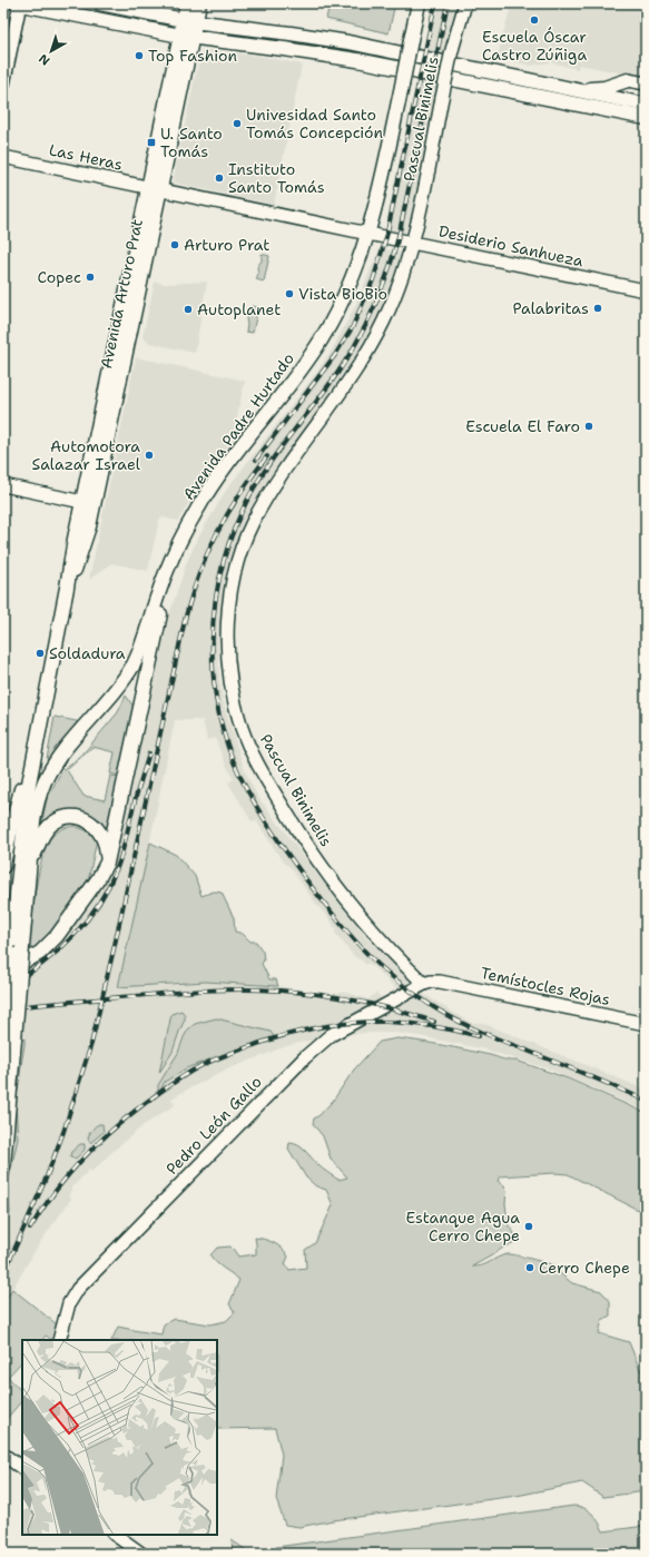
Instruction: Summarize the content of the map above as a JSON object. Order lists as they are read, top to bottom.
{
  "streets": {
    "main road": ["Avenida Arturo Prat", "Avenida Padre Hurtado"],
    "street": [
      "Pascual Binimelis",
      "Las Heras",
      "Desiderio Sanhueza",
      "Temístocles Rojas",
      "Pedro León Gallo"
    ]
  },
  "crossings": [
    ["Pascual Binimelis", "Desiderio Sanhueza"],
    ["Pascual Binimelis", "Pedro León Gallo"],
    ["Las Heras", "Desiderio Sanhueza"],
    ["Las Heras", "Avenida Arturo Prat"],
    ["Las Heras", "Avenida Padre Hurtado"],
    ["Desiderio Sanhueza", "Avenida Padre Hurtado"],
    ["Temístocles Rojas", "Pedro León Gallo"]
  ],
  "places": {
    "other": [
      "Escuela Óscar Castro Zúñiga",
      "Top Fashion",
      "Univesidad Santo Tomás Concepción",
      "Instituto Santo Tomás",
      "Arturo Prat",
      "Copec",
      "Vista BioBio",
      "Palabritas",
      "Autoplanet",
      "Escuela El Faro",
      "Automotora Salazar Israel",
      "Soldadura",
      "Estanque Agua Cerro Chepe",
      "Cerro Chepe"
    ],
    "transit": ["U. Santo Tomás"]
  },
  "north": "bottom left"
}
